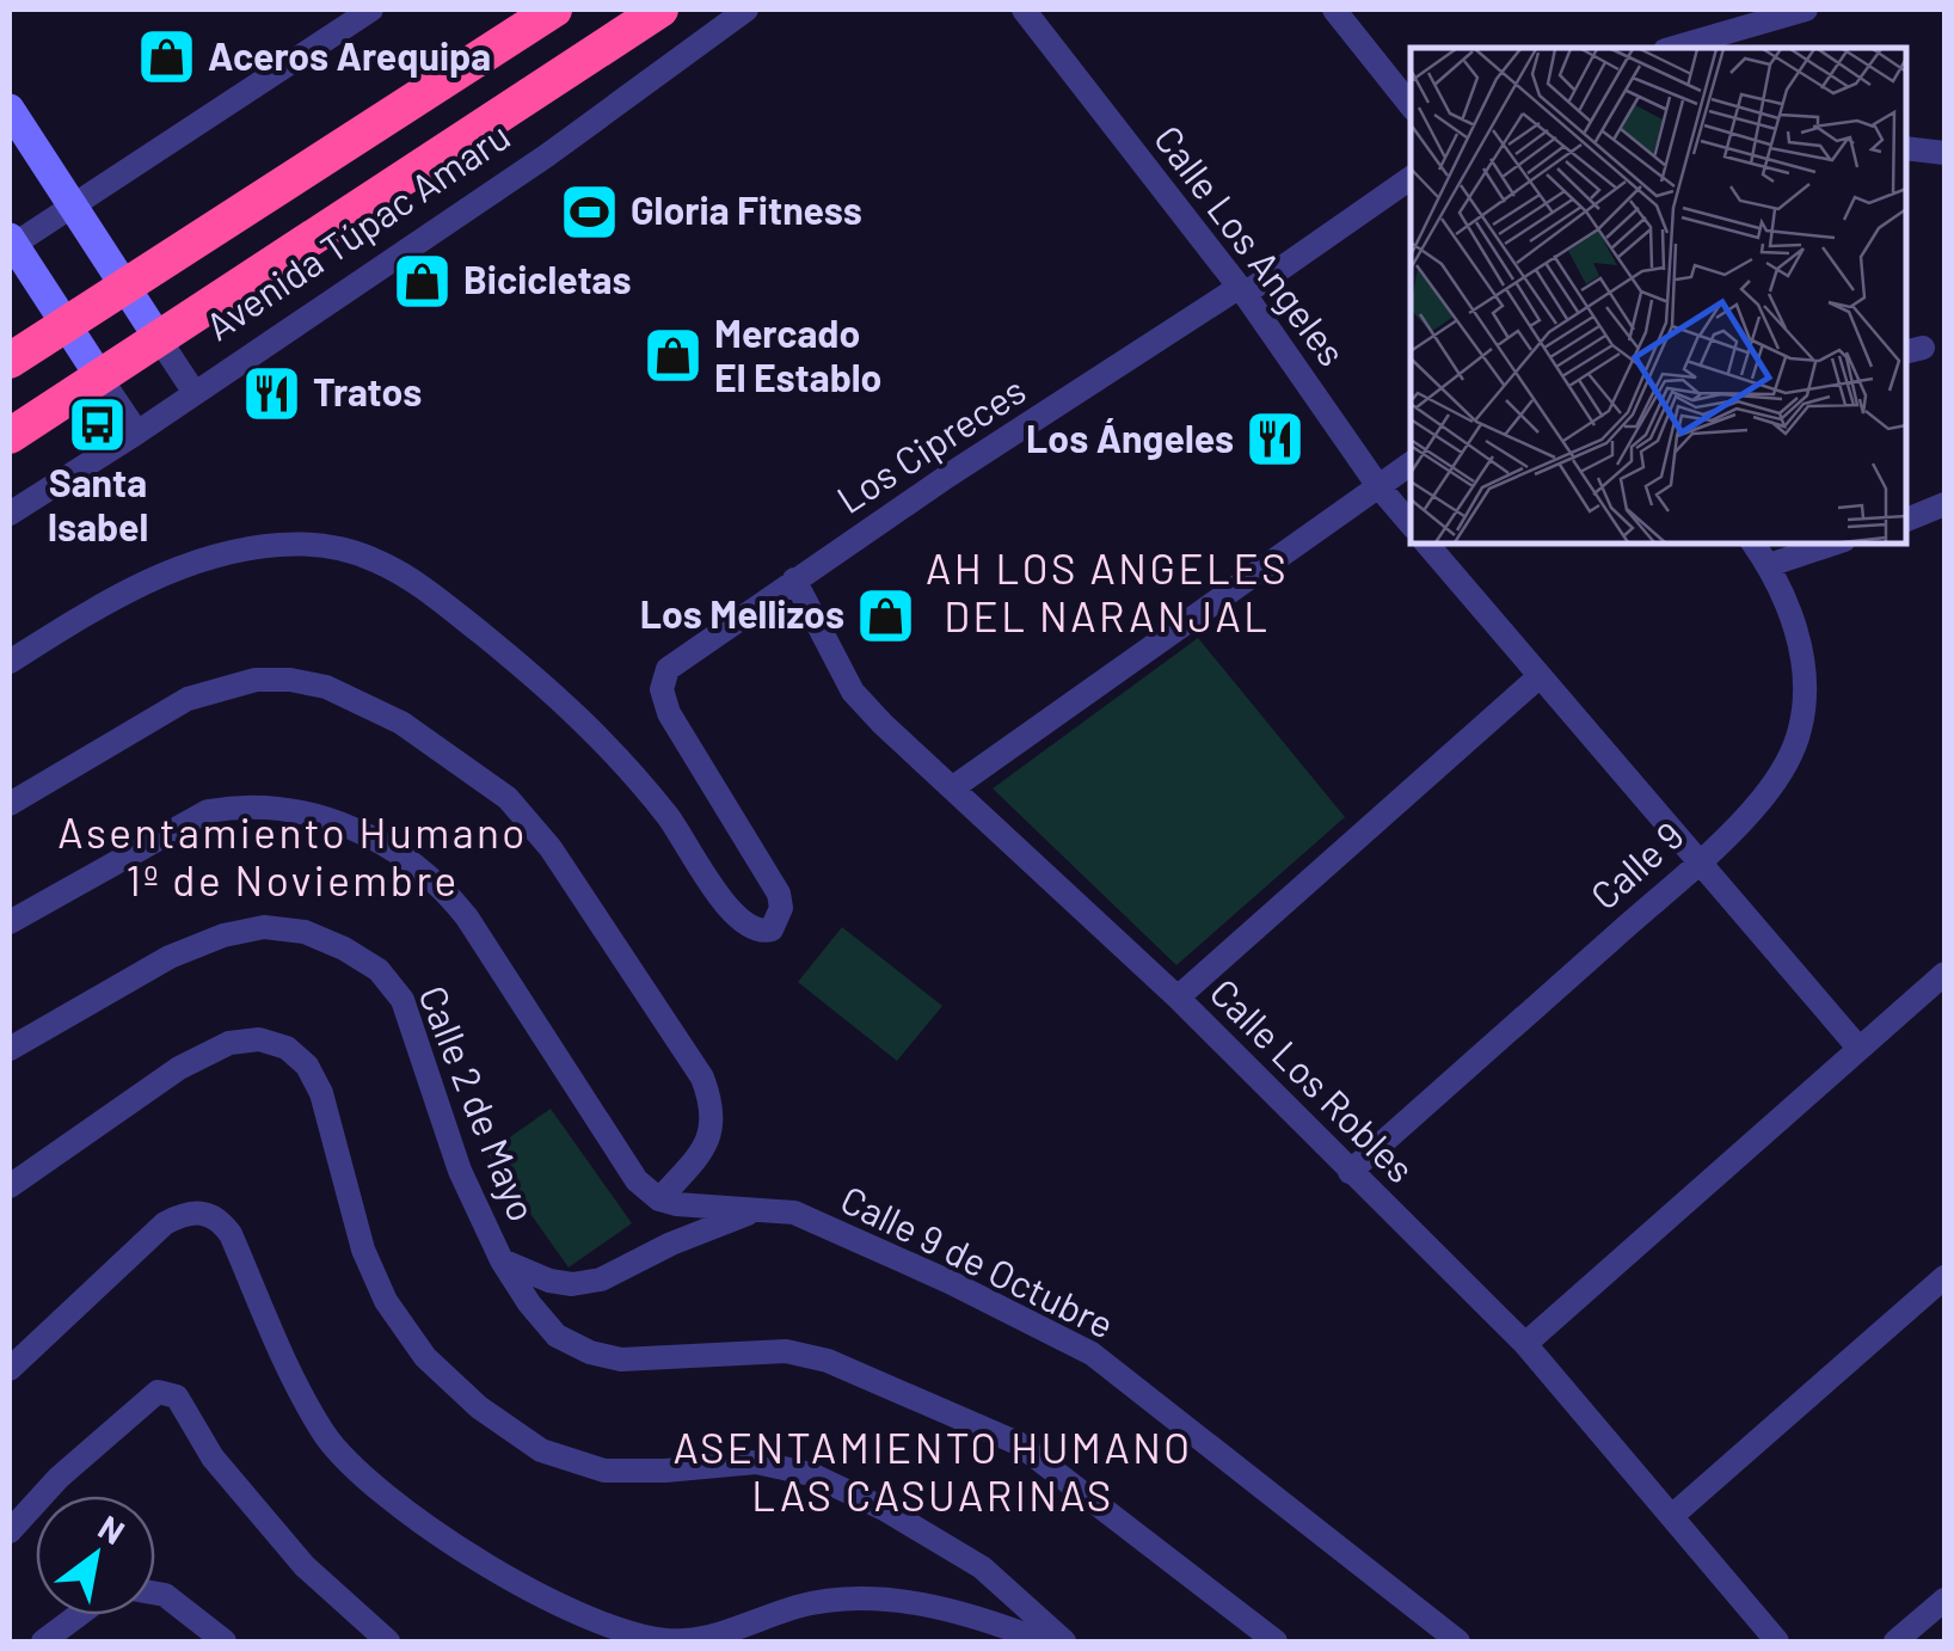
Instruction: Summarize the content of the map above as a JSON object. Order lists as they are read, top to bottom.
{
  "streets": {
    "highway": ["Avenida Túpac Amaru"],
    "street": [
      "Calle Los Angeles",
      "Los Cipreces",
      "Calle 9",
      "Calle Los Robles",
      "Calle 2 de Mayo",
      "Calle 9 de Octubre"
    ]
  },
  "crossings": [
    ["Calle Los Angeles", "Los Cipreces"],
    ["Los Cipreces", "Calle Los Robles"],
    ["Calle 9", "Calle Los Robles"],
    ["Calle 2 de Mayo", "Calle 9 de Octubre"]
  ],
  "districts": ["AH LOS ANGELES DEL NARANJAL", "Asentamiento Humano 1º de Noviembre", "ASENTAMIENTO HUMANO LAS CASUARINAS"],
  "places": {
    "shop": [
      "Aceros Arequipa",
      "Bicicletas",
      "Mercado El Establo",
      "Los Mellizos"
    ],
    "sports": ["Gloria Fitness"],
    "restaurant": ["Tratos", "Los Ángeles"],
    "bus stop": ["Santa Isabel"]
  },
  "north": "top right"
}
